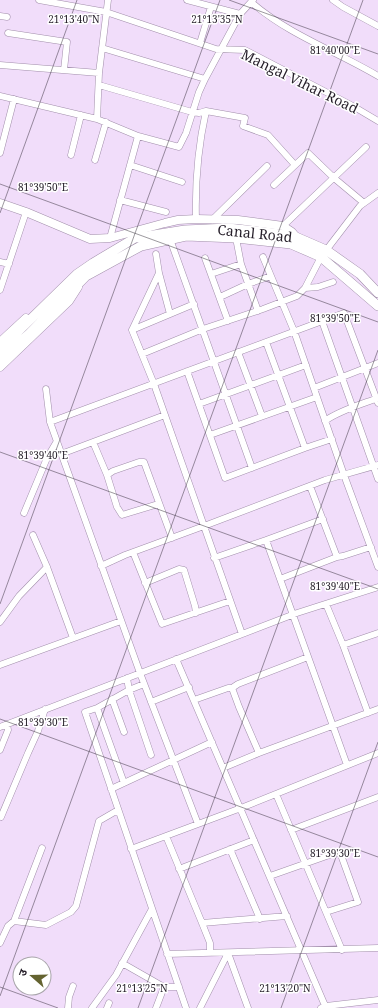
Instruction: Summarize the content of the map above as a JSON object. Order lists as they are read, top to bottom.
{
  "streets": {
    "main road": ["Canal Road"],
    "street": ["Mangal Vihar Road"]
  },
  "north": "left",
  "coordinates": [
    "21°13'40\"N",
    "21°13'35\"N",
    "81°40'00\"E",
    "81°39'50\"E",
    "81°39'40\"E",
    "81°39'30\"E",
    "21°13'25\"N",
    "21°13'20\"N"
  ]
}
